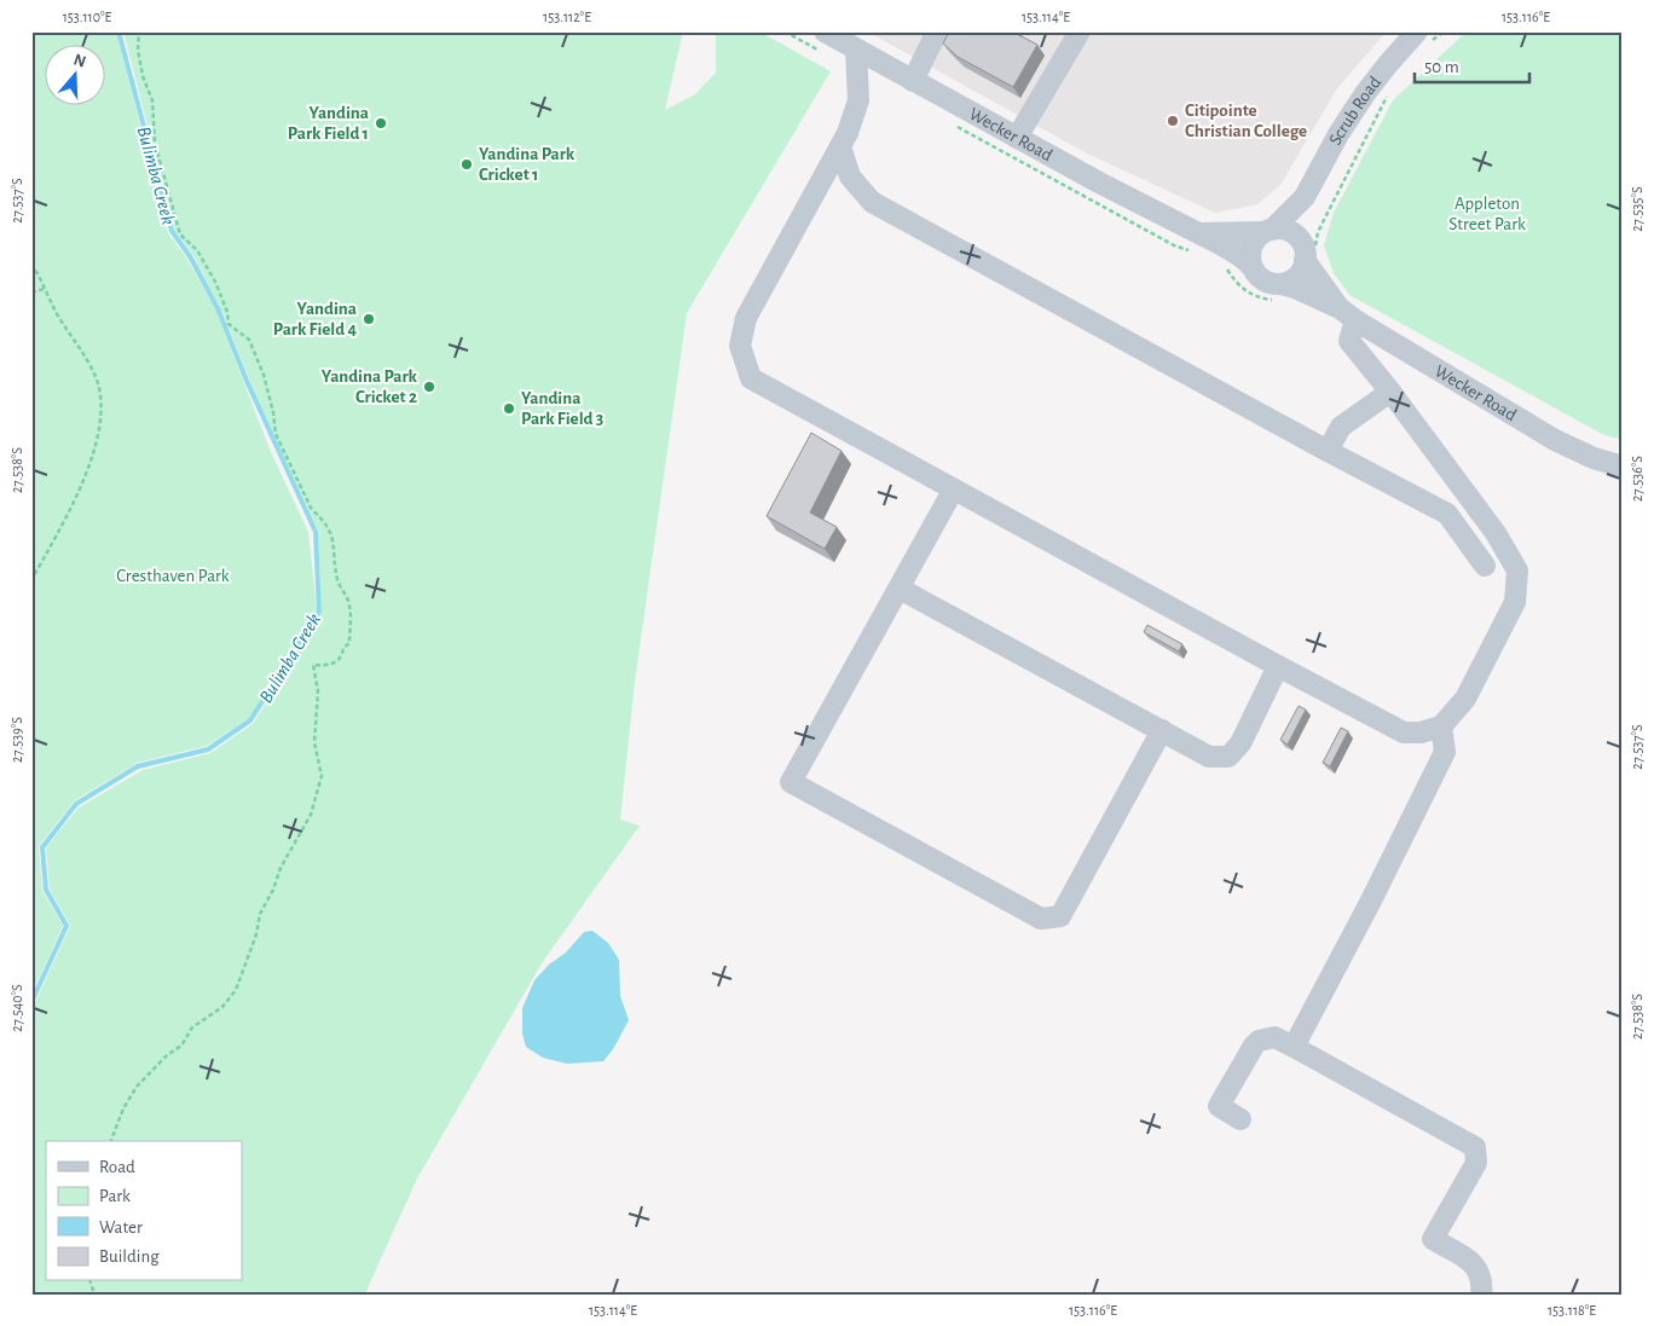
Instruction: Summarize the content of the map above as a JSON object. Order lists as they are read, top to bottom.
{
  "streets": {
    "street": ["Scrub Road", "Wecker Road"]
  },
  "crossings": [
    ["Scrub Road", "Wecker Road"]
  ],
  "water": ["Bulimba Creek"],
  "parks": ["Appleton Street Park", "Cresthaven Park"],
  "places": [
    "Citipointe Christian College",
    "Yandina Park Field 1",
    "Yandina Park Cricket 1",
    "Yandina Park Field 4",
    "Yandina Park Cricket 2",
    "Yandina Park Field 3"
  ],
  "legend": [
    "Road",
    "Park",
    "Water",
    "Building"
  ],
  "scale_bar": "50 m",
  "north": "top",
  "coordinates": [
    "153.110°E",
    "153.112°E",
    "153.114°E",
    "153.116°E",
    "27.537°S",
    "27.535°S",
    "27.538°S",
    "27.536°S",
    "27.539°S",
    "27.540°S",
    "153.118°E"
  ]
}
